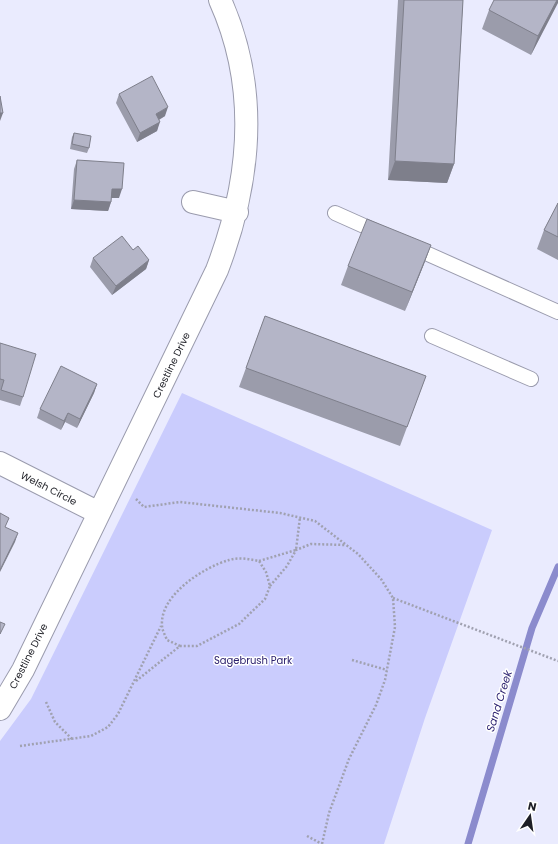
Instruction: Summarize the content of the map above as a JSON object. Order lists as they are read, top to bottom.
{
  "streets": {
    "street": ["Crestline Drive", "Welsh Circle"]
  },
  "crossings": [
    ["Crestline Drive", "Welsh Circle"]
  ],
  "water": ["Sand Creek"],
  "parks": ["Sagebrush Park"],
  "north": "top"
}
